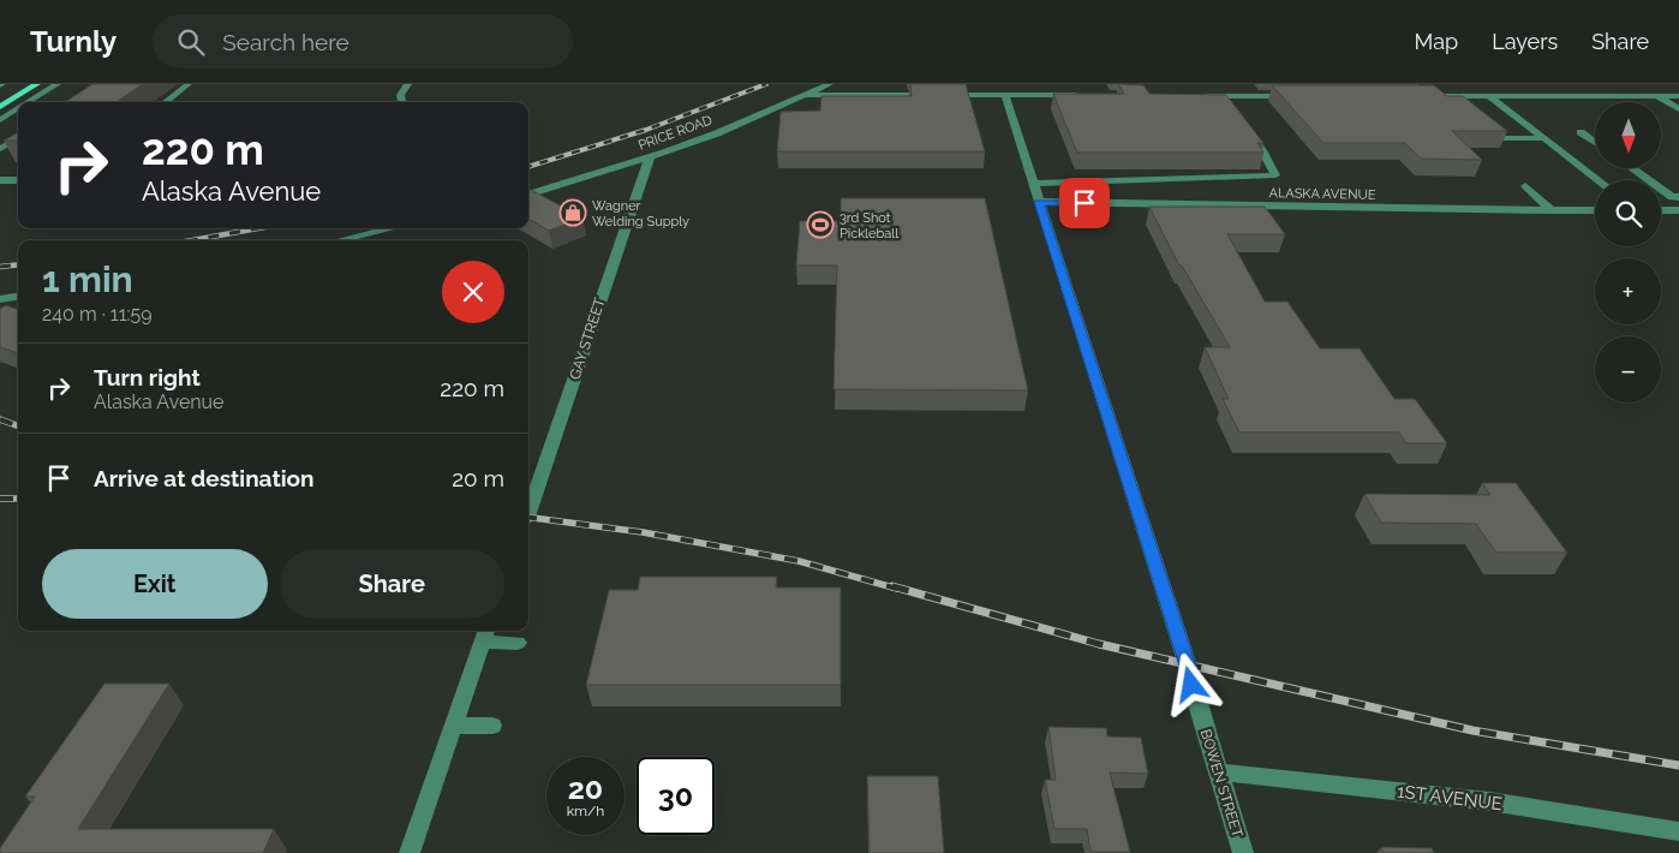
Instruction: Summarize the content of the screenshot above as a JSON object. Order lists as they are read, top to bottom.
{
  "streets": {
    "street": [
      "PRICE ROAD",
      "ALASKA AVENUE",
      "GAY STREET",
      "BOWEN STREET",
      "1ST AVENUE"
    ]
  },
  "crossings": [
    ["PRICE ROAD", "GAY STREET"],
    ["ALASKA AVENUE", "BOWEN STREET"],
    ["BOWEN STREET", "1ST AVENUE"]
  ],
  "places": {
    "shop": ["Wagner Welding Supply"],
    "sports": ["3rd Shot Pickleball"]
  },
  "north": "bottom",
  "page": {
    "header": "Turnly",
    "search": "Search here",
    "nav": ["Map", "Layers", "Share"],
    "map_buttons": ["+", "−"],
    "turn": ["220 m", "Alaska Avenue"],
    "heading": ["1 min", "240 m · 11:59"],
    "list": [
      {
        "name": "Turn right",
        "note": "Alaska Avenue",
        "value": "220 m"
      },
      {
        "name": "Arrive at destination",
        "value": "20 m"
      }
    ],
    "buttons": ["Exit", "Share"],
    "speed": "20 km/h",
    "limit": "30"
  }
}
